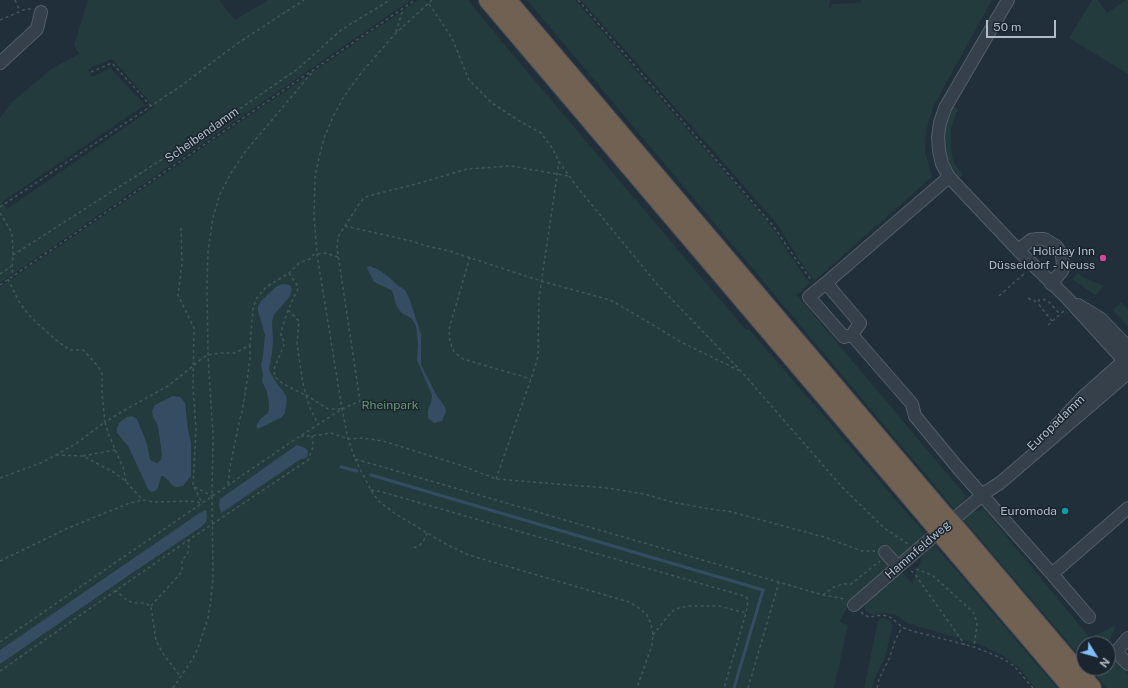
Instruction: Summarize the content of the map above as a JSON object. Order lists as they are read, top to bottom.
{
  "streets": {
    "street": ["Europadamm", "Hammfeldweg"],
    "path": ["Scheibendamm"]
  },
  "crossings": [
    ["Europadamm", "Hammfeldweg"]
  ],
  "parks": ["Rheinpark"],
  "places": ["Holiday Inn Düsseldorf - Neuss", "Euromoda"],
  "scale_bar": "50 m",
  "north": "bottom right"
}
